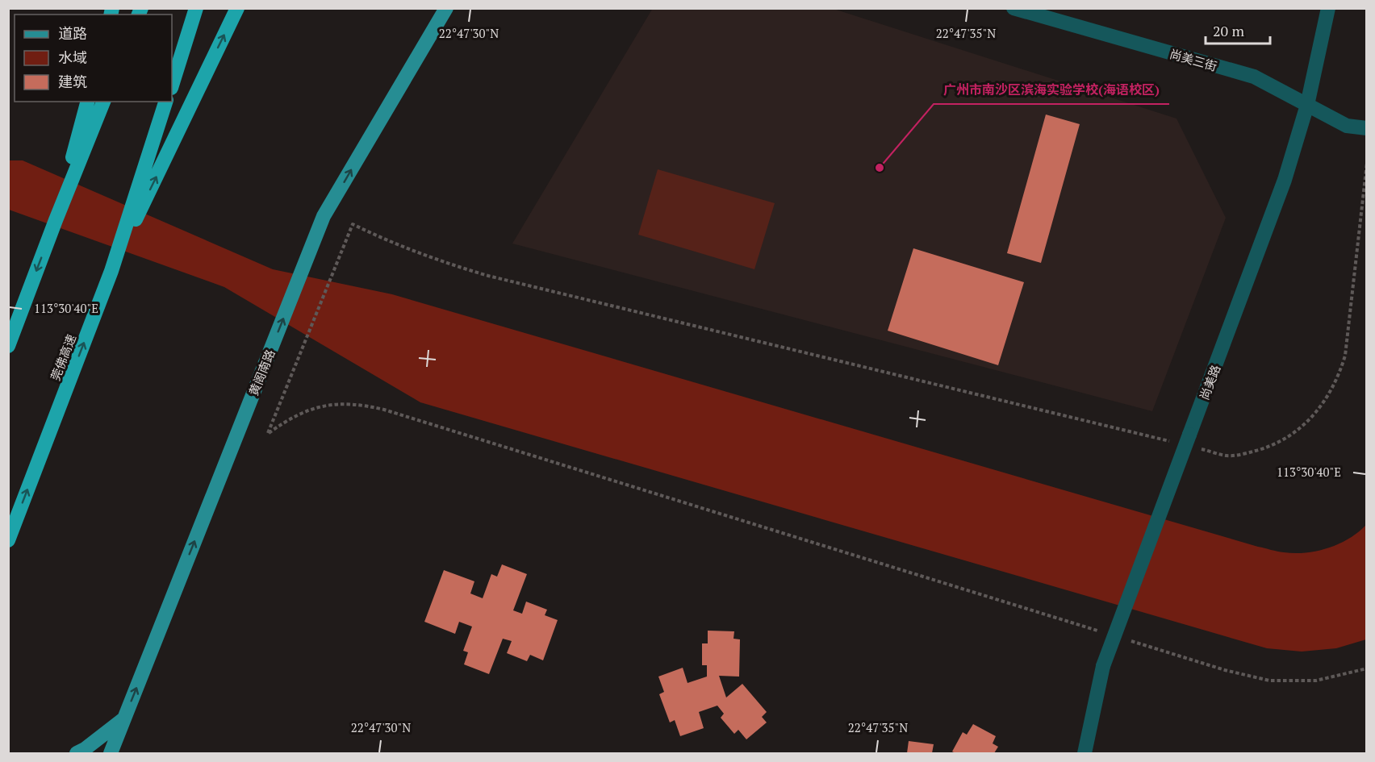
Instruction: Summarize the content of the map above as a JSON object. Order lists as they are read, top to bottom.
{
  "streets": {
    "highway": ["莞佛高速"],
    "main road": ["黄阁南路"],
    "street": ["尚美三街", "尚美路"]
  },
  "crossings": [
    ["尚美三街", "尚美路"]
  ],
  "one_way": ["黄阁南路"],
  "places": ["广州市南沙区滨海实验学校(海语校区)"],
  "legend": ["道路", "水域", "建筑"],
  "scale_bar": "20 m",
  "coordinates": ["22°47'30\"N", "22°47'35\"N", "113°30'40\"E"]
}
